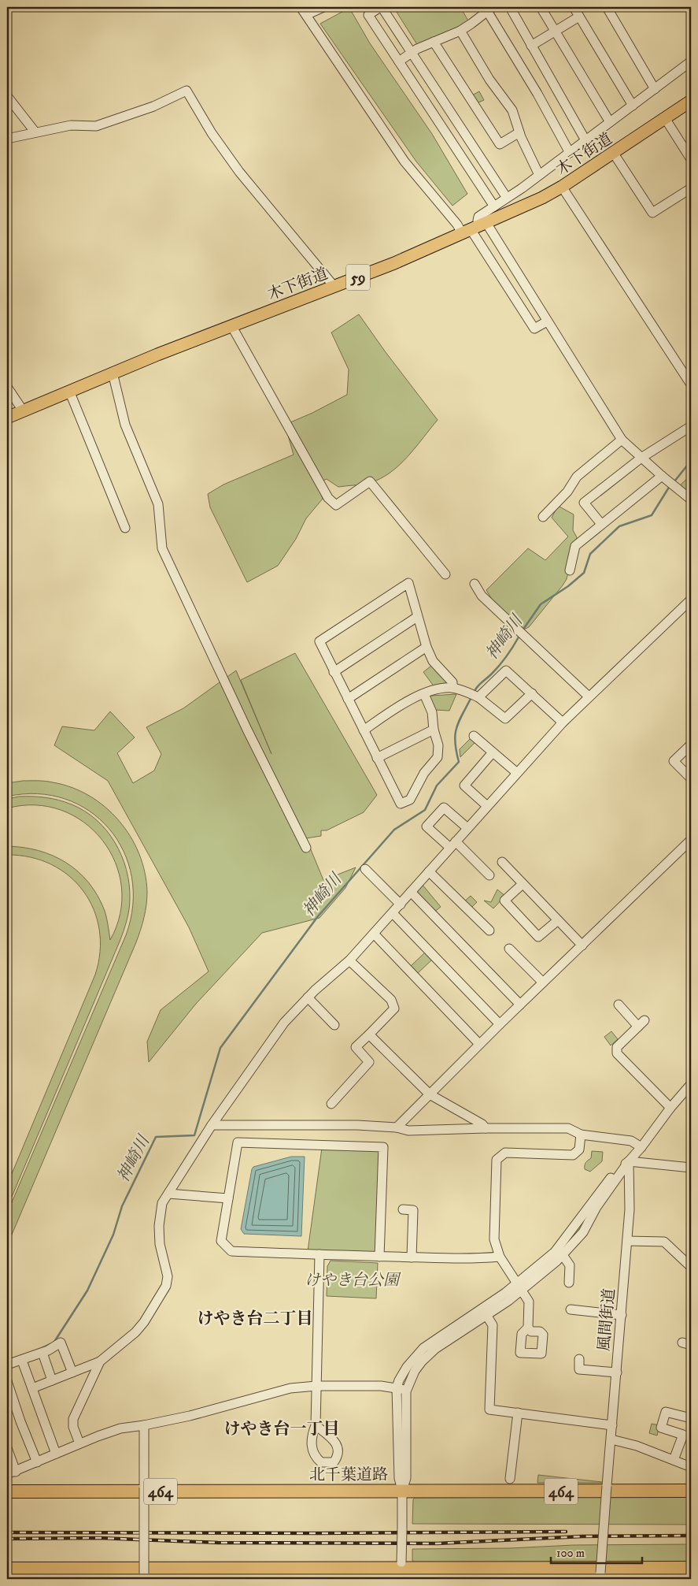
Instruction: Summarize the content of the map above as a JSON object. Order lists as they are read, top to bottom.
{
  "streets": {
    "highway": ["北千葉道路", "464"],
    "main road": ["木下街道", "59"],
    "street": ["風間街道"]
  },
  "districts": ["けやき台二丁目", "けやき台一丁目"],
  "water": ["神崎川"],
  "parks": ["けやき台公園"],
  "scale_bar": "100 m"
}
